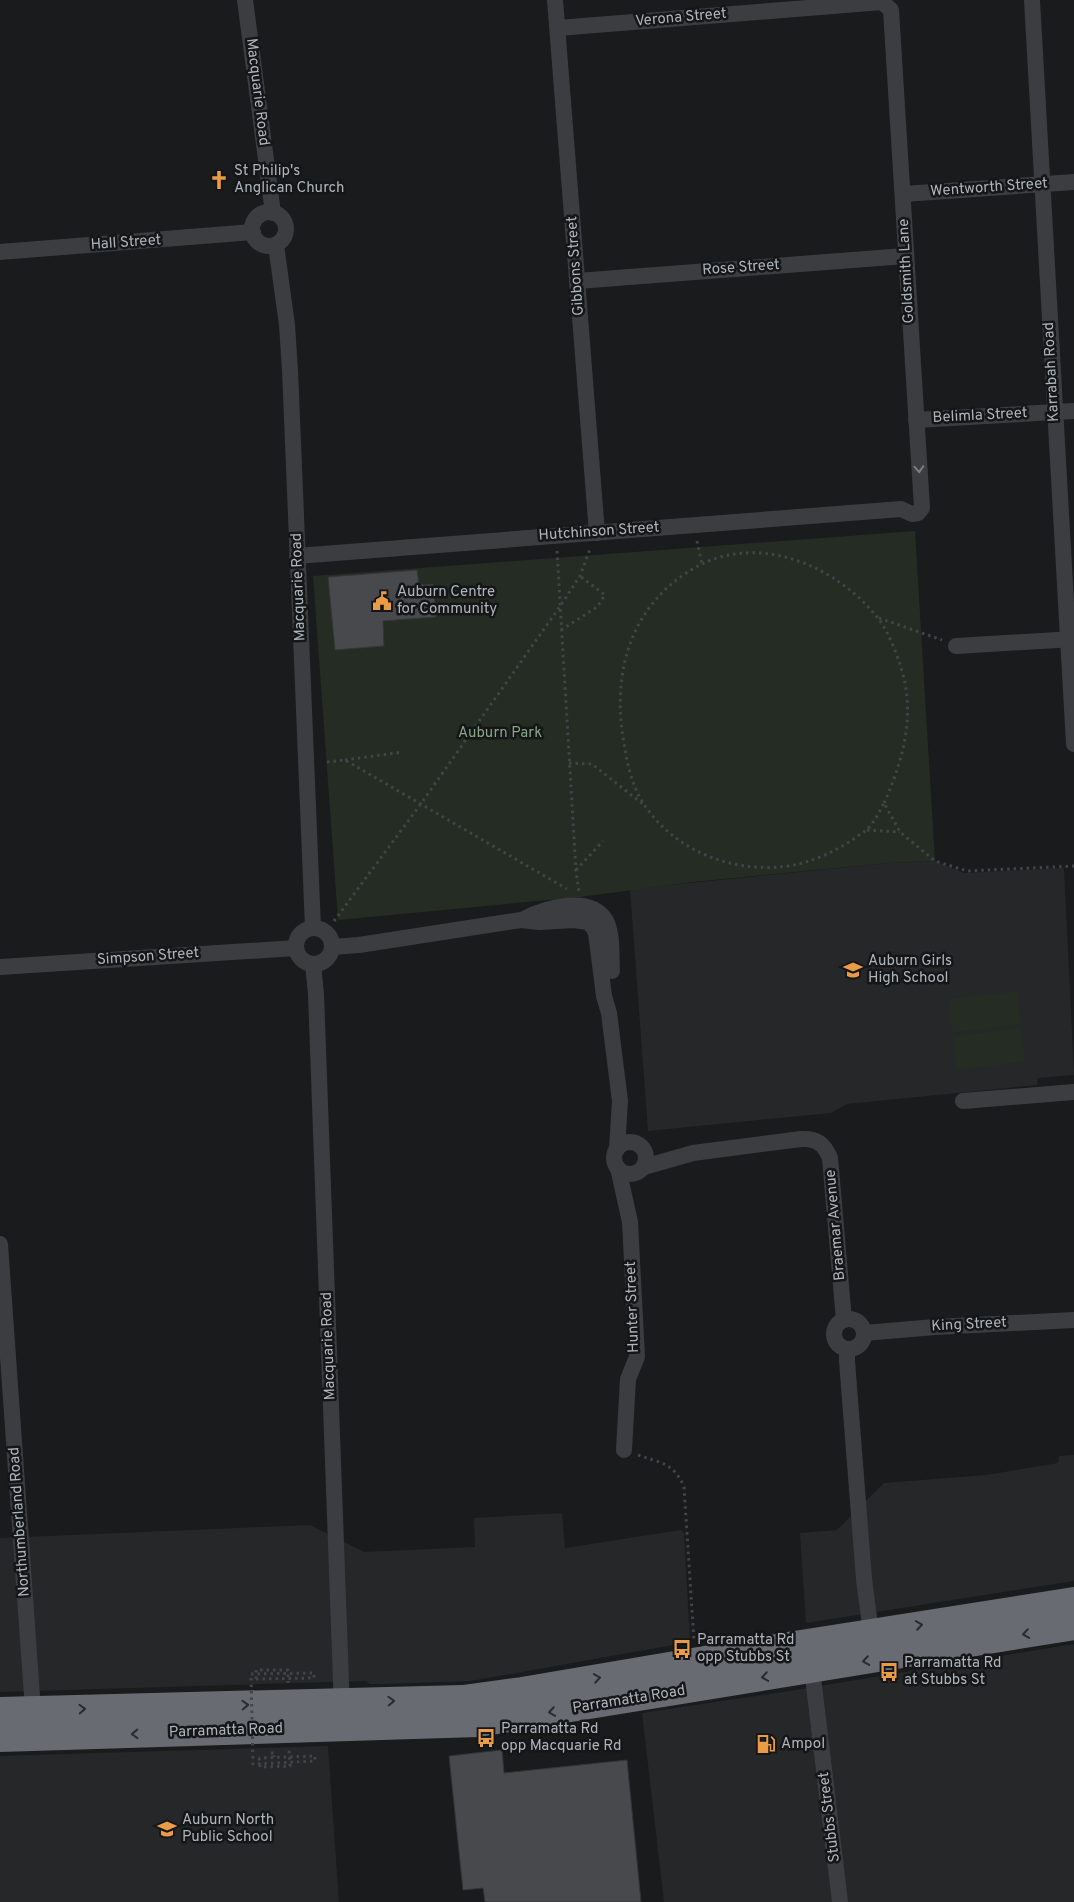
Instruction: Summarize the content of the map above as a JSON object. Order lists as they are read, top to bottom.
{
  "streets": {
    "highway": ["Parramatta Road"],
    "street": [
      "Verona Street",
      "Macquarie Road",
      "Wentworth Street",
      "Hall Street",
      "Gibbons Street",
      "Rose Street",
      "Goldsmith Lane",
      "Karrabah Road",
      "Belimla Street",
      "Hutchinson Street",
      "Simpson Street",
      "Braemar Avenue",
      "Hunter Street",
      "King Street",
      "Northumberland Road",
      "Stubbs Street"
    ]
  },
  "crossings": [
    ["Verona Street", "Gibbons Street"],
    ["Verona Street", "Goldsmith Lane"],
    ["Macquarie Road", "Hall Street"],
    ["Macquarie Road", "Hutchinson Street"],
    ["Macquarie Road", "Simpson Street"],
    ["Macquarie Road", "Parramatta Road"],
    ["Wentworth Street", "Goldsmith Lane"],
    ["Wentworth Street", "Karrabah Road"],
    ["Gibbons Street", "Rose Street"],
    ["Gibbons Street", "Hutchinson Street"],
    ["Rose Street", "Goldsmith Lane"],
    ["Goldsmith Lane", "Belimla Street"],
    ["Goldsmith Lane", "Hutchinson Street"],
    ["Karrabah Road", "Belimla Street"],
    ["Braemar Avenue", "Hunter Street"],
    ["Braemar Avenue", "King Street"],
    ["Northumberland Road", "Parramatta Road"],
    ["Parramatta Road", "Stubbs Street"]
  ],
  "parks": ["Auburn Park"],
  "places": {
    "church": ["St Philip's Anglican Church"],
    "public building": ["Auburn Centre for Community"],
    "school or university": ["Auburn Girls High School", "Auburn North Public School"],
    "bus stop": ["Parramatta Rd opp Stubbs St", "Parramatta Rd at Stubbs St", "Parramatta Rd opp Macquarie Rd"],
    "fuel station": ["Ampol"]
  }
}
